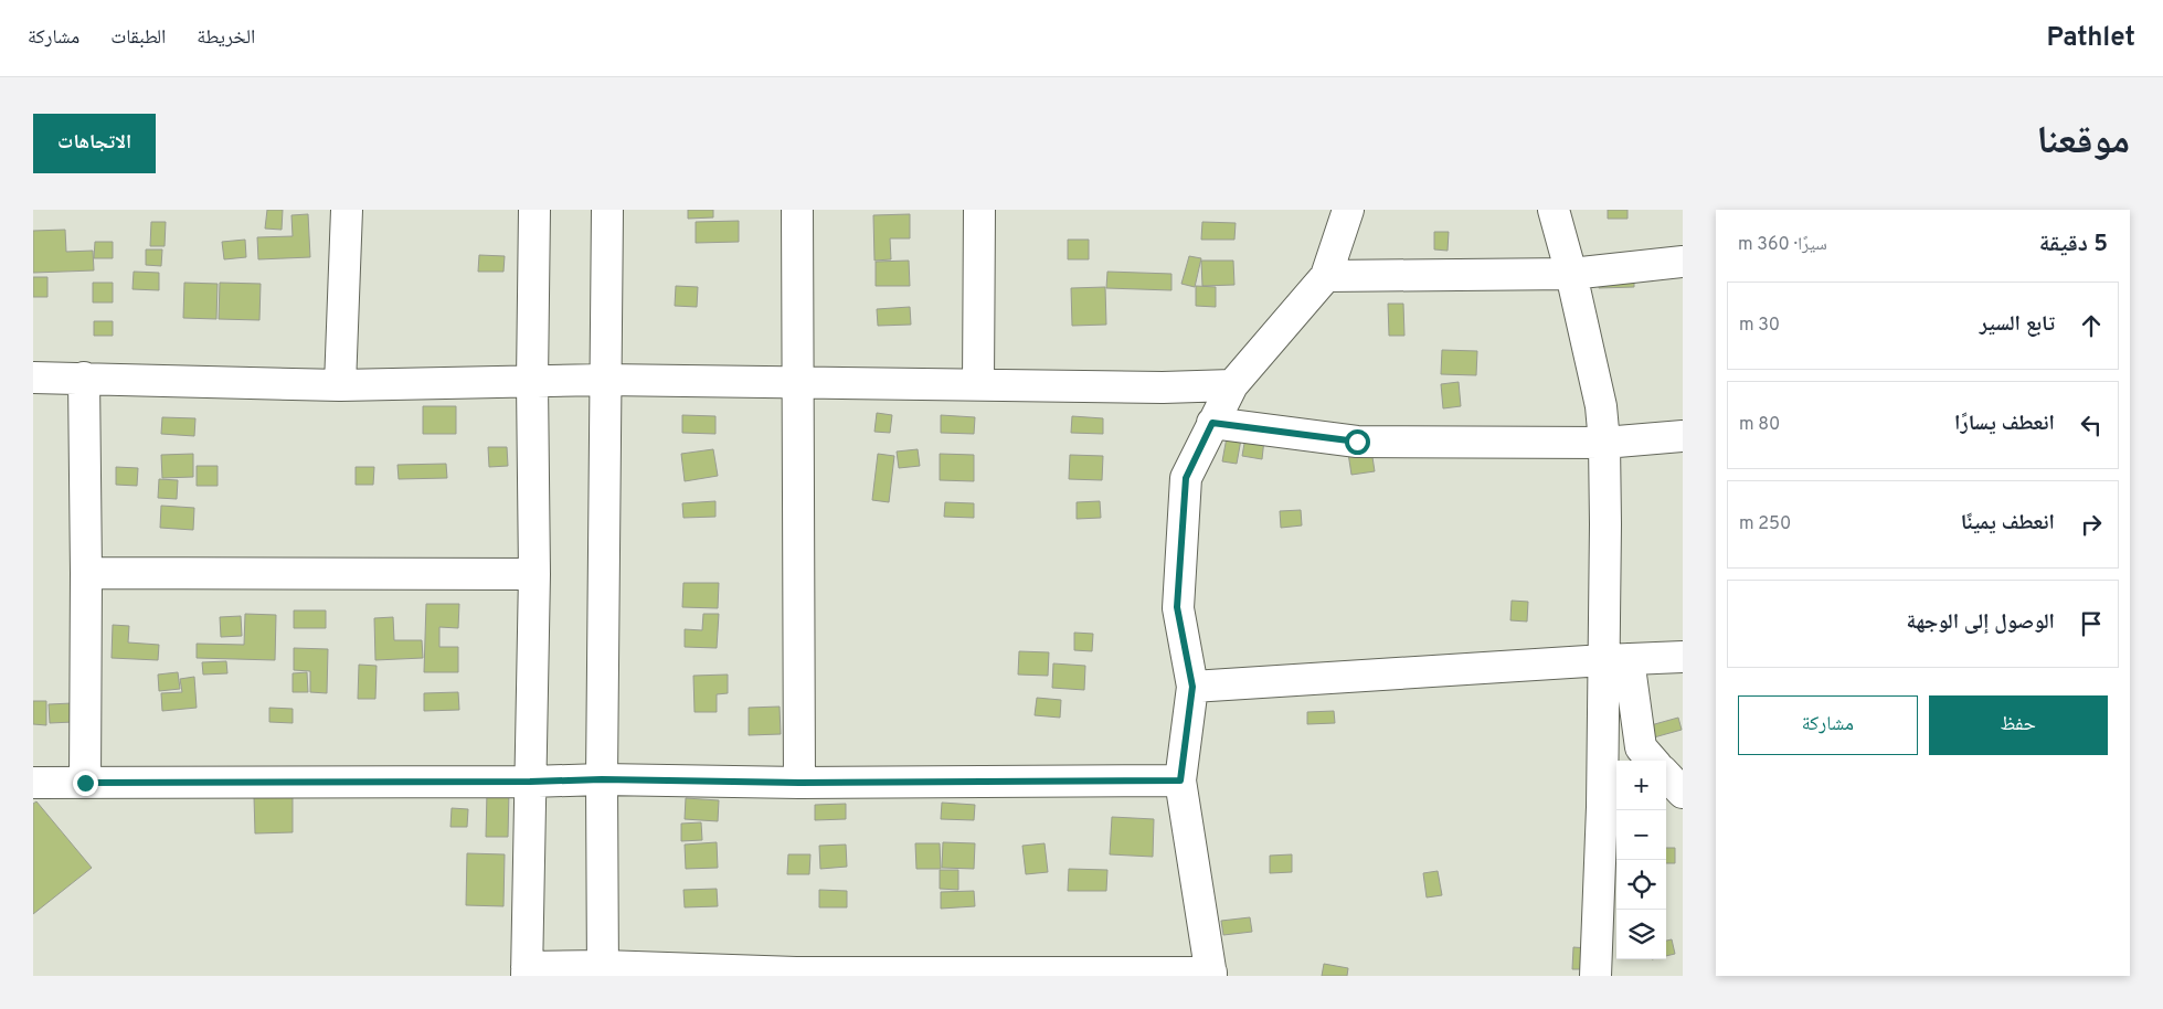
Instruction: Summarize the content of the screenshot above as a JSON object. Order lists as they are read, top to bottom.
{
  "page": {
    "header": "Pathlet",
    "nav": ["الخريطة", "الطبقات", "مشاركة"],
    "title": "موقعنا",
    "buttons": [
      "الاتجاهات",
      ["حفظ", "مشاركة"]
    ],
    "heading": ["5 دقيقة", "سيرًا · 360 m"],
    "list": [
      ["تابع السير", "30 m"],
      ["انعطف يسارًا", "80 m"],
      ["انعطف يمينًا", "250 m"],
      "الوصول إلى الوجهة"
    ],
    "map_buttons": ["+", "−"]
  }
}
